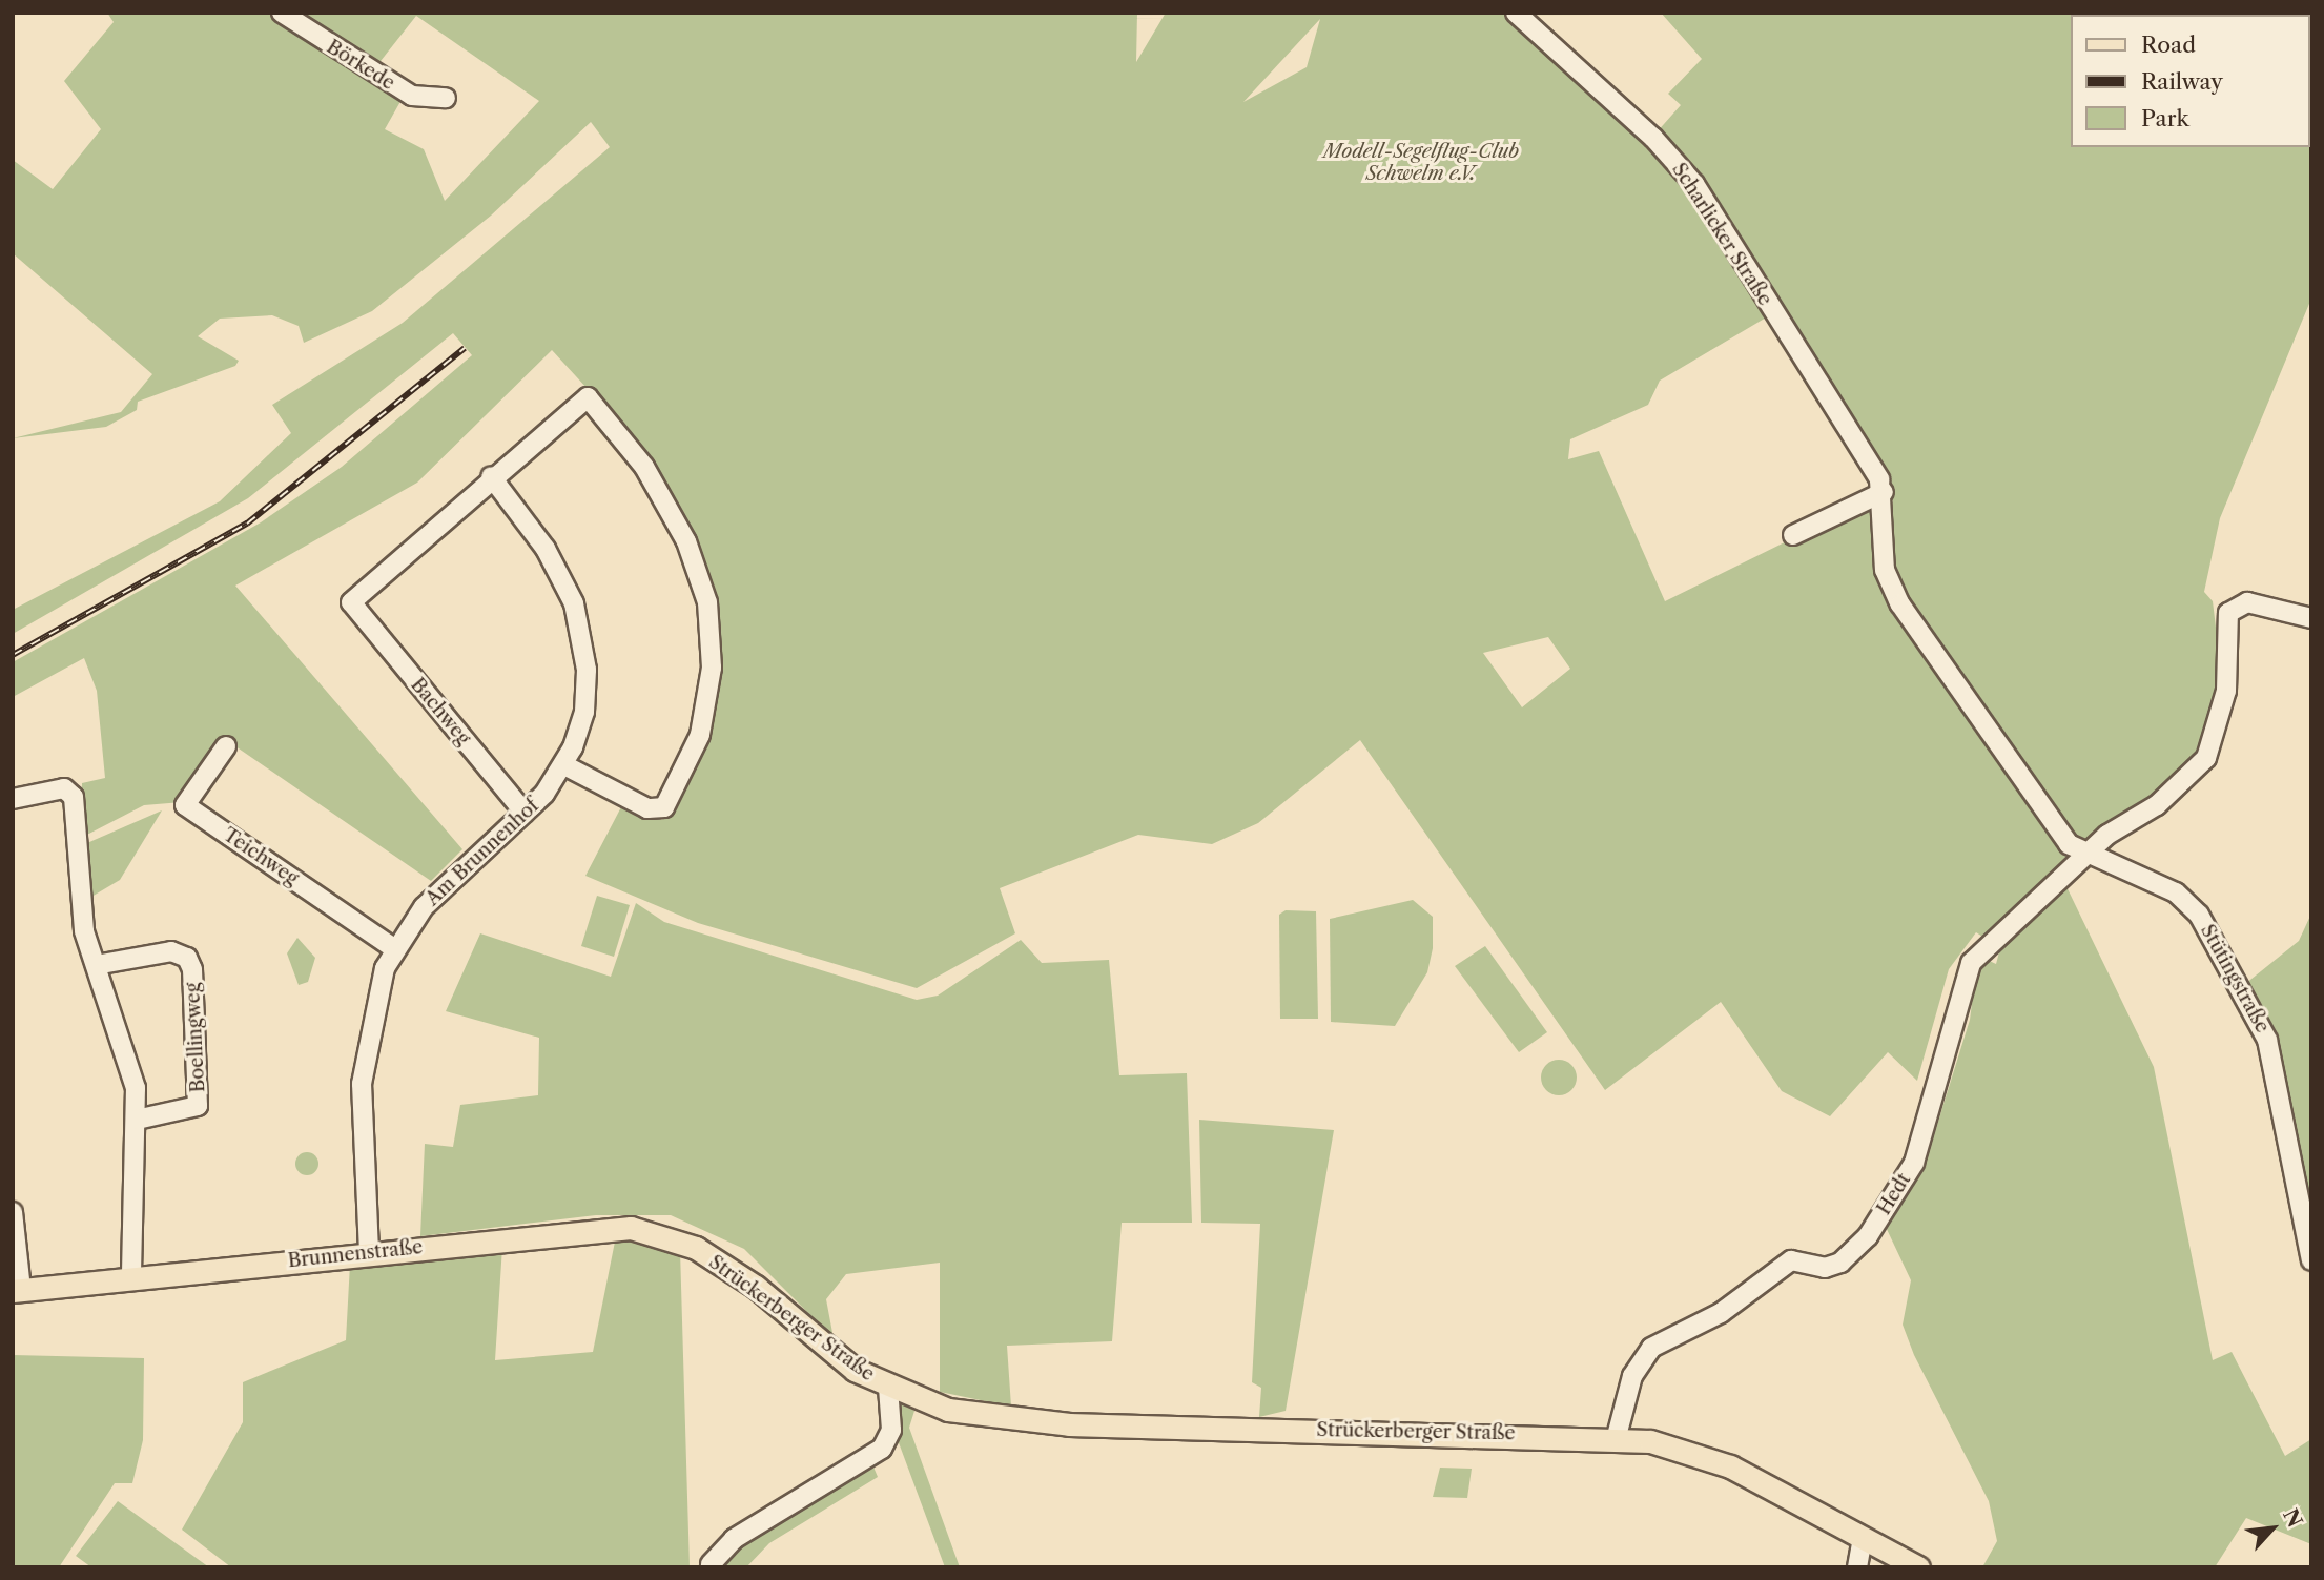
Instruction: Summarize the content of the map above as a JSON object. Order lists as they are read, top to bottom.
{
  "streets": {
    "main road": ["Brunnenstraße", "Strückerberger Straße"],
    "street": [
      "Börkede",
      "Scharlicker Straße",
      "Bachweg",
      "Am Brunnenhof",
      "Teichweg",
      "Stütingstraße",
      "Boellingweg",
      "Hedt"
    ]
  },
  "crossings": [
    ["Scharlicker Straße", "Stütingstraße"],
    ["Bachweg", "Am Brunnenhof"],
    ["Am Brunnenhof", "Teichweg"],
    ["Am Brunnenhof", "Brunnenstraße"],
    ["Stütingstraße", "Hedt"],
    ["Hedt", "Strückerberger Straße"],
    ["Brunnenstraße", "Strückerberger Straße"]
  ],
  "parks": ["Modell-Segelflug-Club Schwelm e.V."],
  "legend": ["Road", "Railway", "Park"],
  "north": "top right"
}
